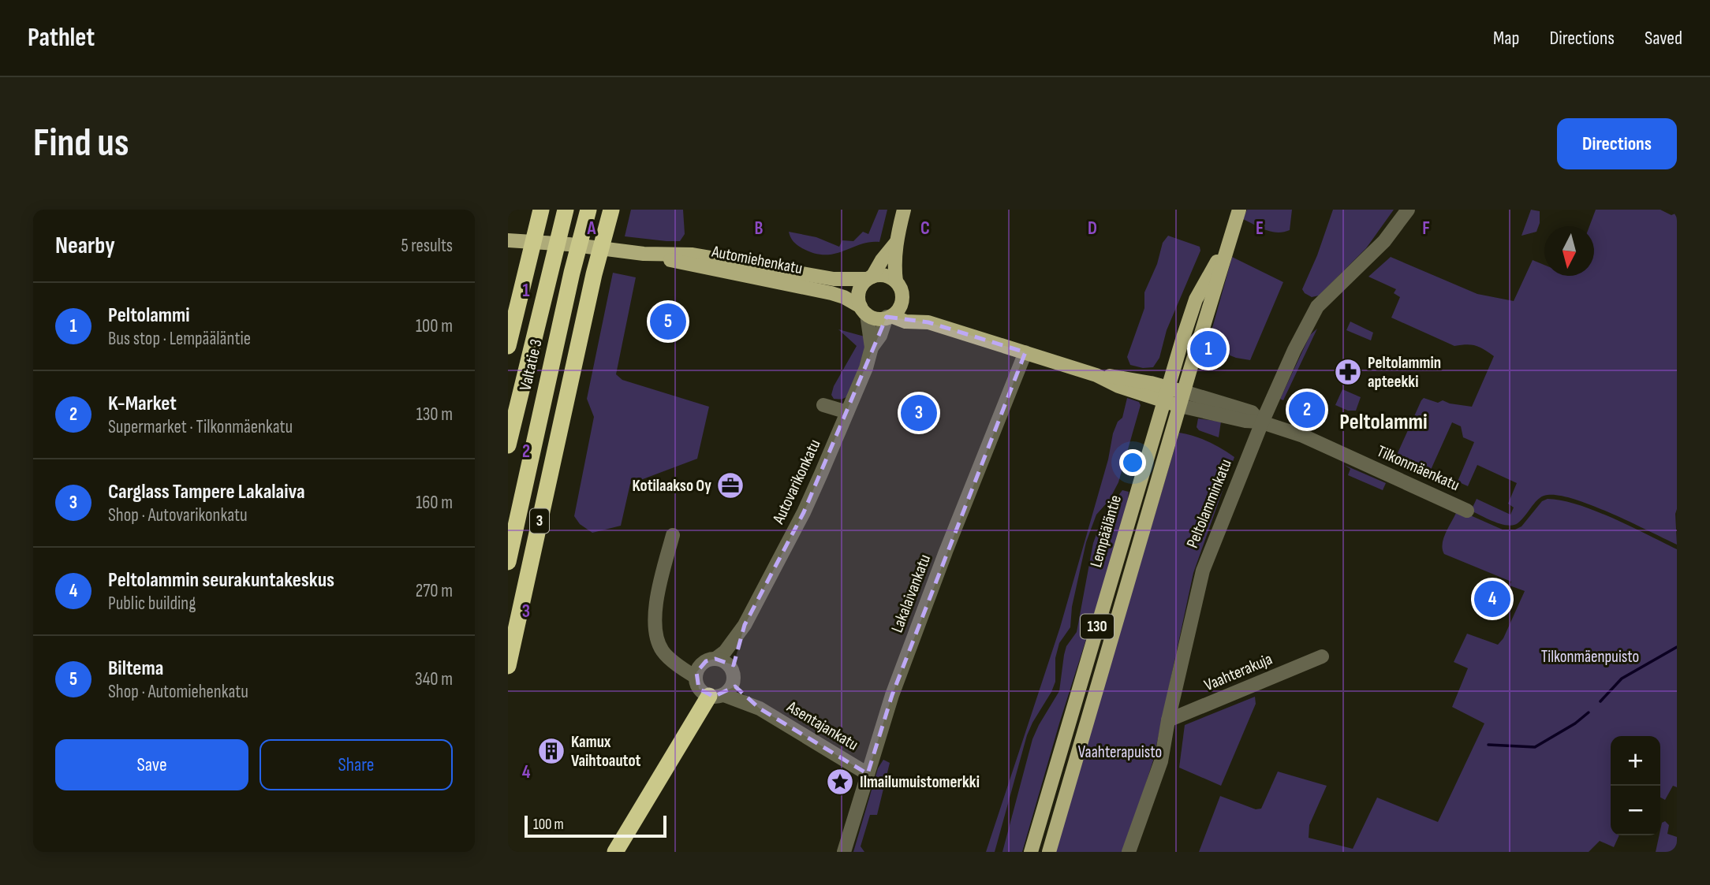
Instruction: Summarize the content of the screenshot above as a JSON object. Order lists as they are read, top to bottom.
{
  "streets": {
    "highway": ["Valtatie 3", "3"],
    "main road": [
      "Automiehenkatu",
      "Tilkonmäenkatu",
      "Lempääläntie",
      "130"
    ],
    "street": [
      "Autovarikonkatu",
      "Peltolamminkatu",
      "Lakalaivankatu",
      "Vaahterakuja",
      "Asentajankatu"
    ]
  },
  "crossings": [
    ["Automiehenkatu", "Autovarikonkatu"],
    ["Tilkonmäenkatu", "Peltolamminkatu"],
    ["Tilkonmäenkatu", "Lempääläntie"],
    ["Autovarikonkatu", "Asentajankatu"],
    ["Peltolamminkatu", "Vaahterakuja"],
    ["Lakalaivankatu", "Asentajankatu"]
  ],
  "districts": ["Peltolammi"],
  "parks": ["Tilkonmäenpuisto", "Vaahterapuisto"],
  "places": {
    "pharmacy": ["Peltolammin apteekki"],
    "office": ["Kotilaakso Oy"],
    "building": ["Kamux Vaihtoautot"],
    "place": ["Ilmailumuistomerkki"]
  },
  "scale_bar": "100 m",
  "north": "bottom",
  "page": {
    "header": "Pathlet",
    "nav": ["Map", "Directions", "Saved"],
    "buttons": [
      "Directions",
      ["Save", "Share"]
    ],
    "title": "Find us",
    "heading": ["Nearby", "5 results"],
    "list": [
      {
        "mark": "1",
        "name": "Peltolammi",
        "note": "Bus stop · Lempääläntie",
        "value": "100 m"
      },
      {
        "mark": "2",
        "name": "K-Market",
        "note": "Supermarket · Tilkonmäenkatu",
        "value": "130 m"
      },
      {
        "mark": "3",
        "name": "Carglass Tampere Lakalaiva",
        "note": "Shop · Autovarikonkatu",
        "value": "160 m"
      },
      {
        "mark": "4",
        "name": "Peltolammin seurakuntakeskus",
        "note": "Public building",
        "value": "270 m"
      },
      {
        "mark": "5",
        "name": "Biltema",
        "note": "Shop · Automiehenkatu",
        "value": "340 m"
      }
    ],
    "pins": [
      "5",
      "1",
      "2",
      "3",
      "4"
    ],
    "map_buttons": ["+", "−"],
    "scale": "100 m"
  },
  "grid": {
    "columns": [
      "A",
      "B",
      "C",
      "D",
      "E",
      "F"
    ],
    "rows": [
      "1",
      "2",
      "3",
      "4"
    ]
  }
}
